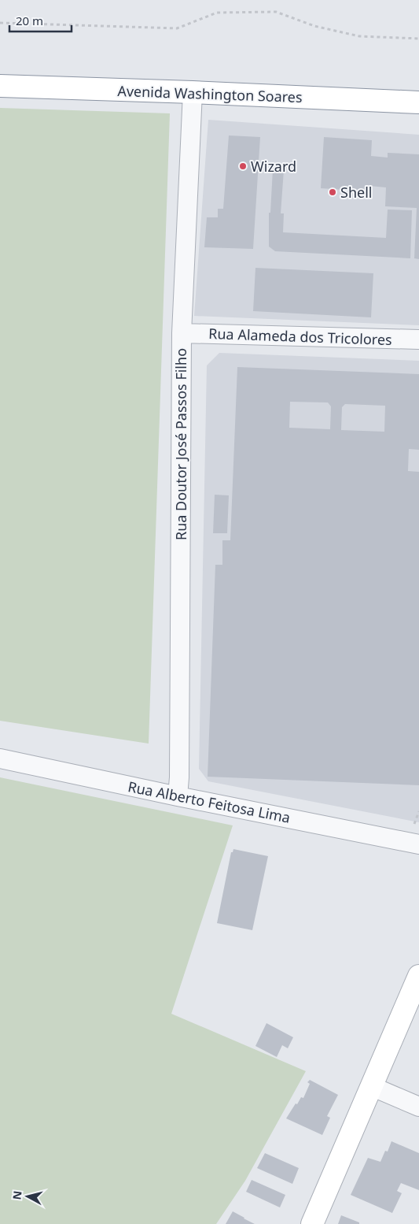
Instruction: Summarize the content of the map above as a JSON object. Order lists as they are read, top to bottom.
{
  "streets": {
    "main road": ["Avenida Washington Soares"],
    "street": ["Rua Alameda dos Tricolores", "Rua Doutor José Passos Filho", "Rua Alberto Feitosa Lima"]
  },
  "crossings": [
    ["Avenida Washington Soares", "Rua Doutor José Passos Filho"],
    ["Rua Alameda dos Tricolores", "Rua Doutor José Passos Filho"],
    ["Rua Doutor José Passos Filho", "Rua Alberto Feitosa Lima"]
  ],
  "places": ["Wizard", "Shell"],
  "scale_bar": "20 m",
  "north": "left"
}
